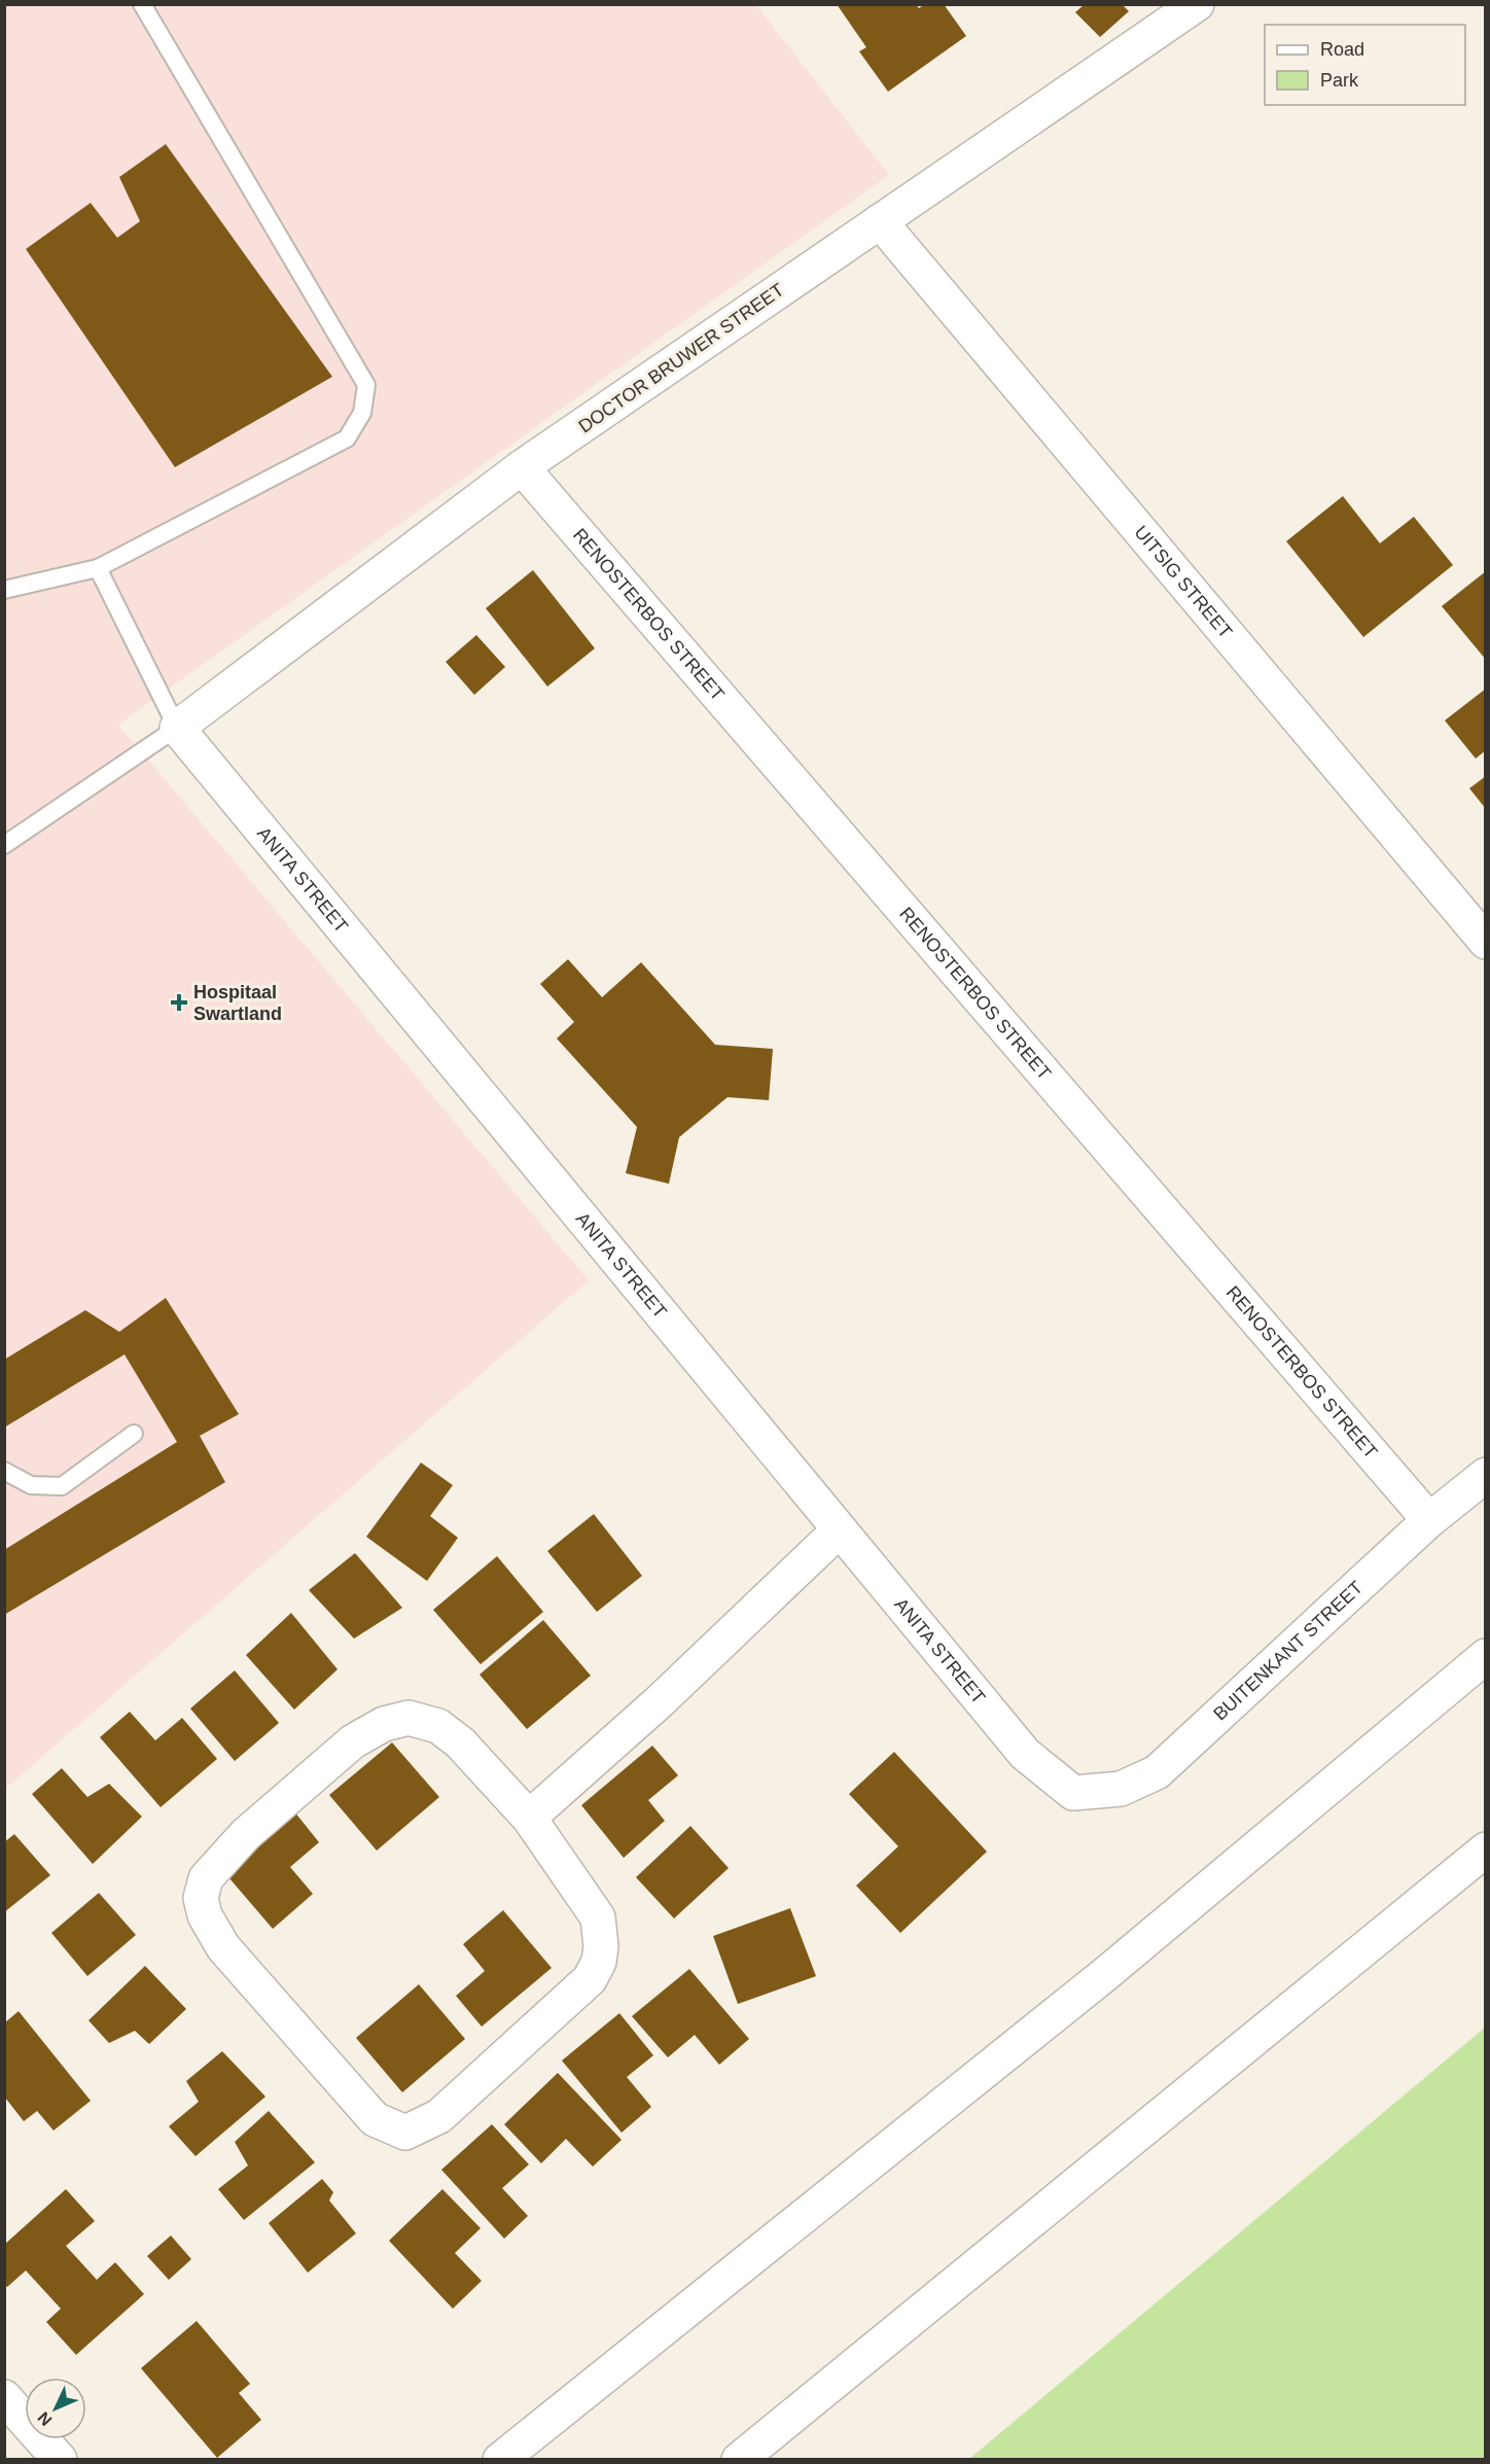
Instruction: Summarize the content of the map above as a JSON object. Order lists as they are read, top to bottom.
{
  "streets": {
    "main road": [
      "DOCTOR BRUWER STREET",
      "UITSIG STREET",
      "RENOSTERBOS STREET",
      "ANITA STREET",
      "BUITENKANT STREET"
    ]
  },
  "crossings": [
    ["DOCTOR BRUWER STREET", "UITSIG STREET"],
    ["DOCTOR BRUWER STREET", "RENOSTERBOS STREET"],
    ["DOCTOR BRUWER STREET", "ANITA STREET"],
    ["RENOSTERBOS STREET", "BUITENKANT STREET"],
    ["ANITA STREET", "BUITENKANT STREET"]
  ],
  "places": {
    "health": ["Hospitaal Swartland"]
  },
  "legend": ["Road", "Park"],
  "north": "bottom left"
}
